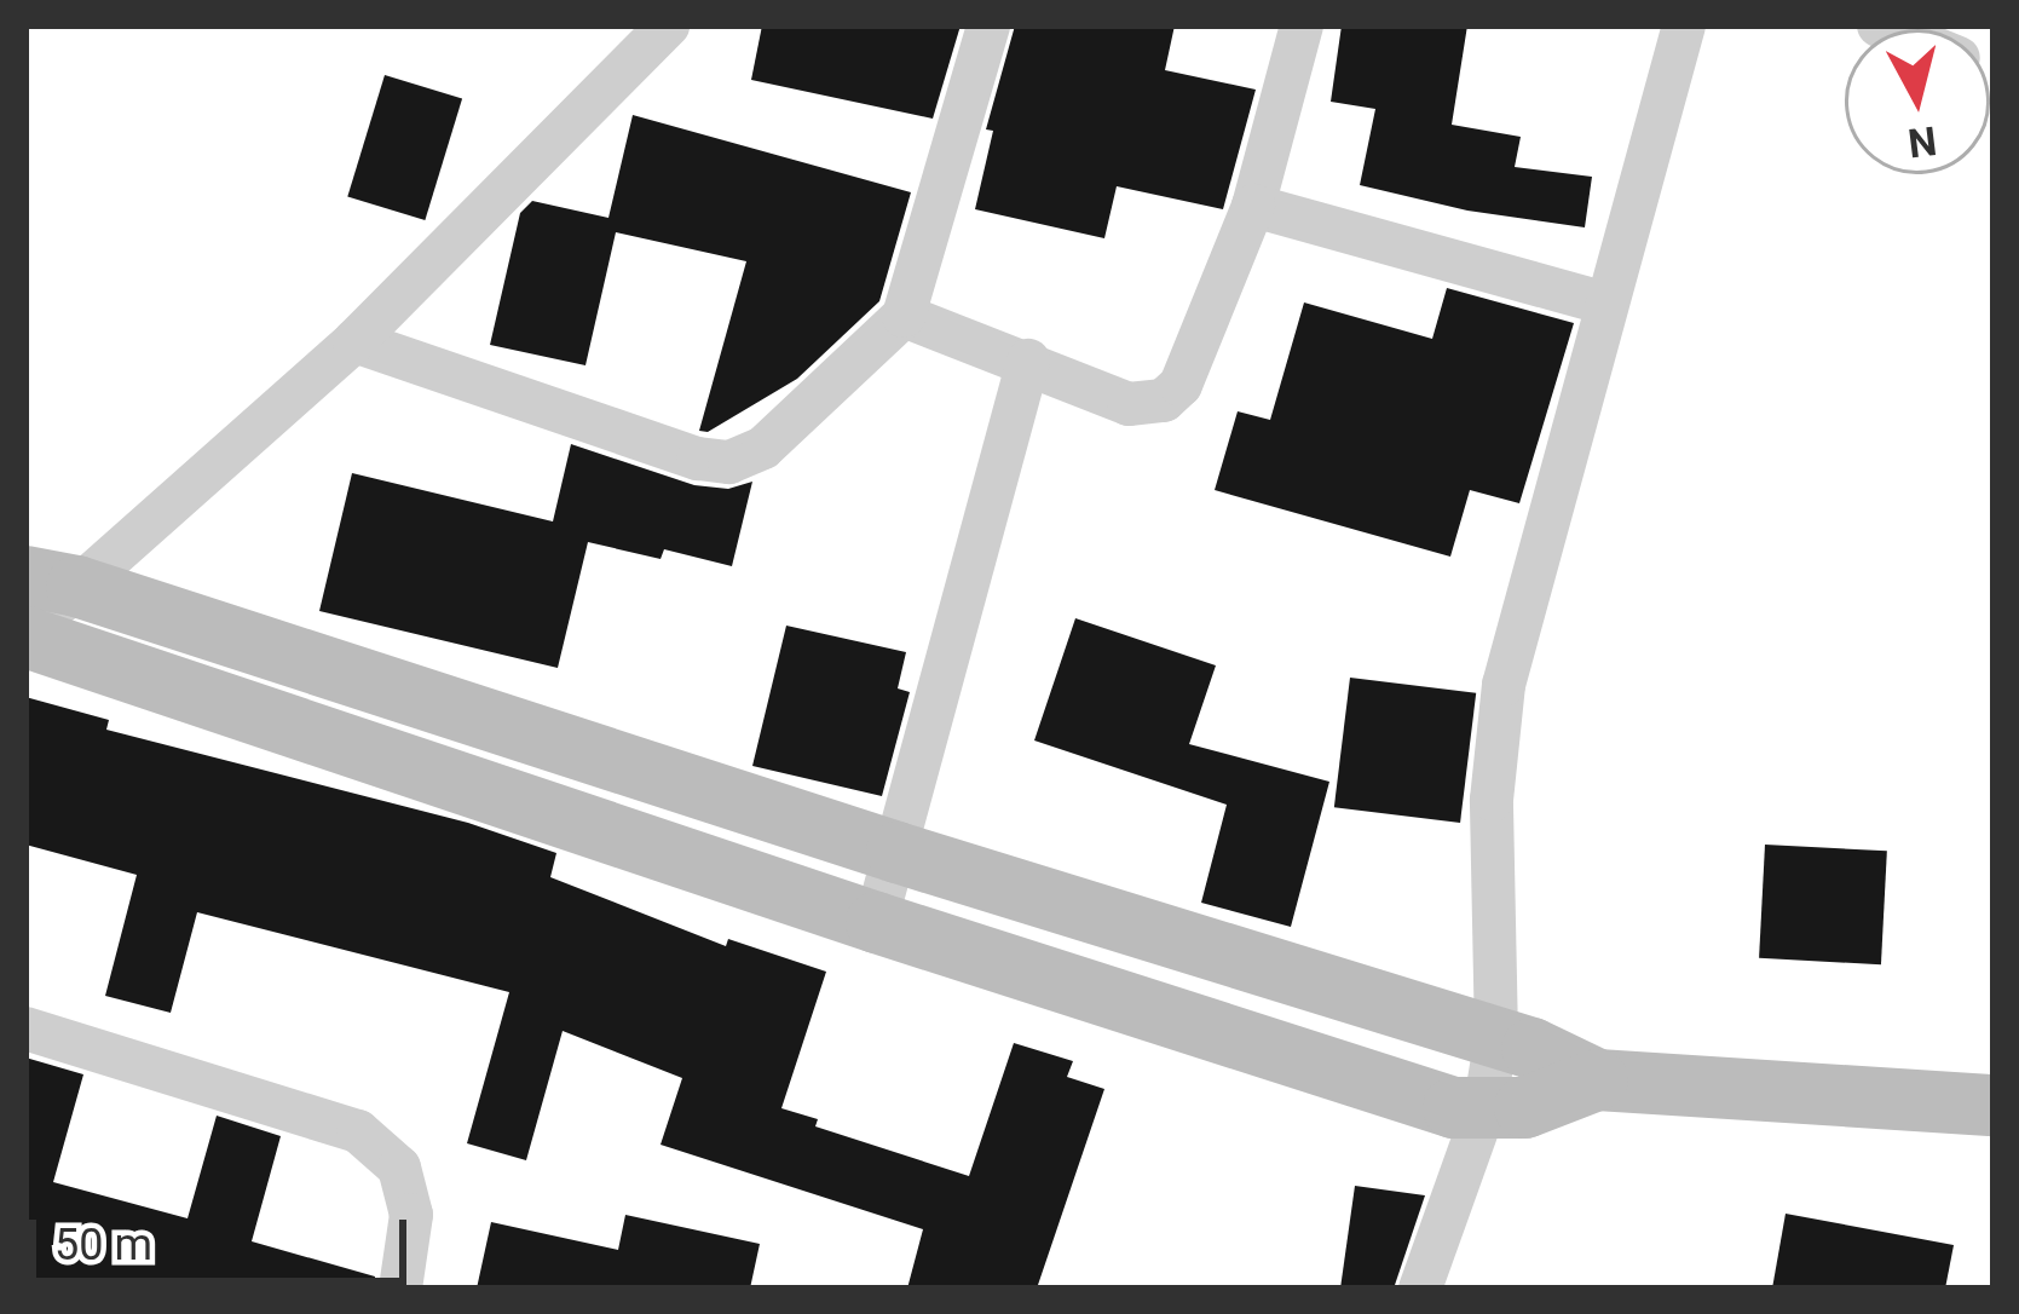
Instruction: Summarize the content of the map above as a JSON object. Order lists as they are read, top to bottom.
{
  "scale_bar": "50 m",
  "north": "bottom"
}
